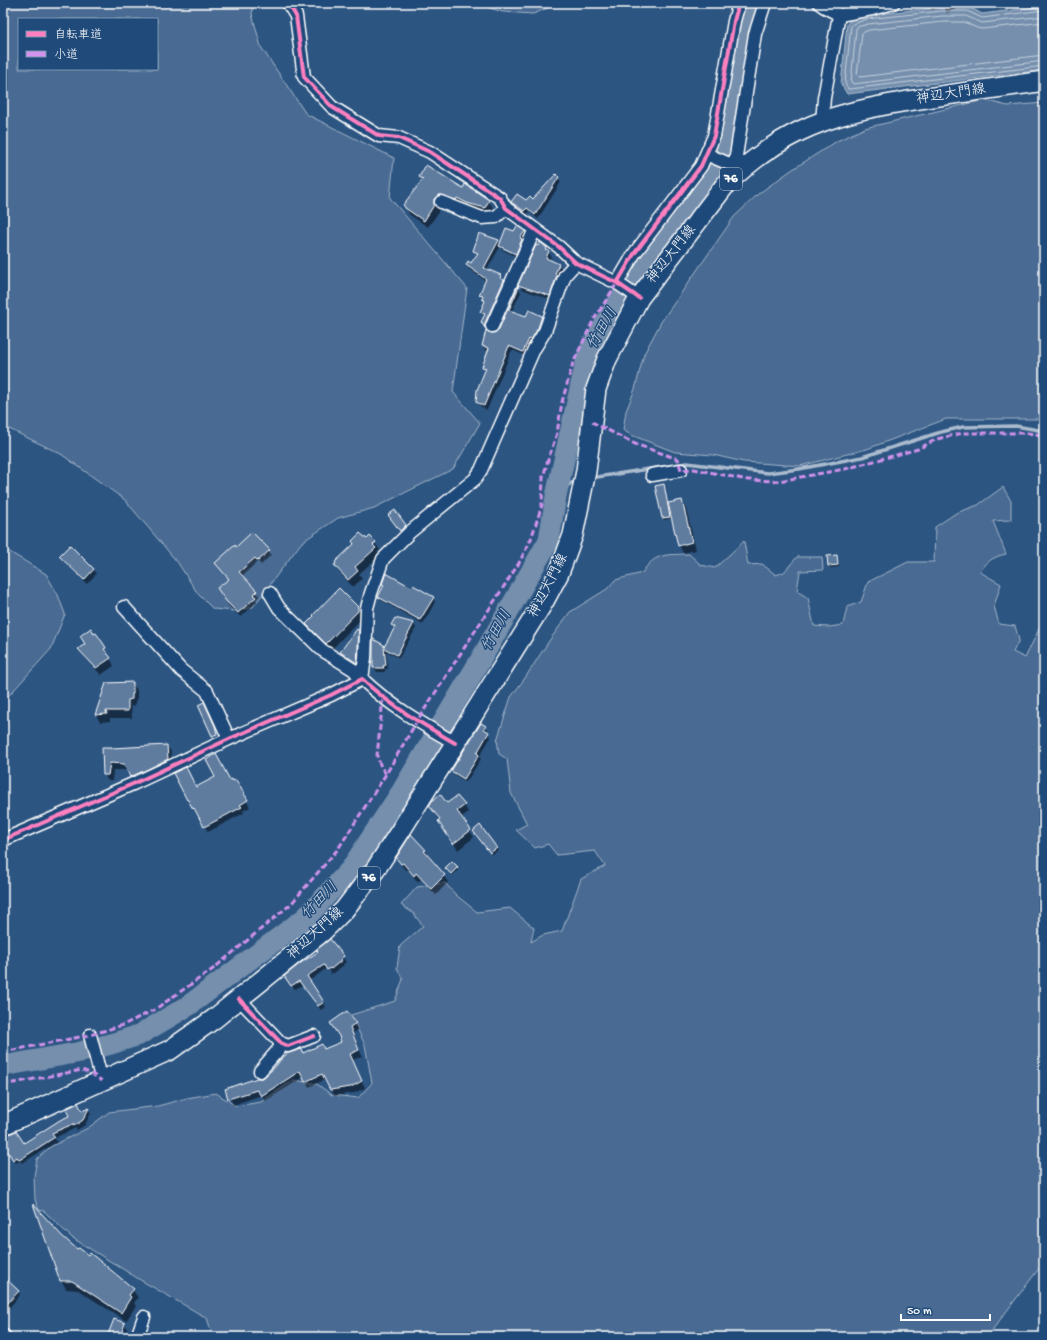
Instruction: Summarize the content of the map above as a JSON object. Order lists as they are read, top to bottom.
{
  "streets": {
    "main road": ["神辺大門線", "76"]
  },
  "water": ["竹田川"],
  "legend": ["自転車道", "小道"],
  "scale_bar": "50 m"
}
